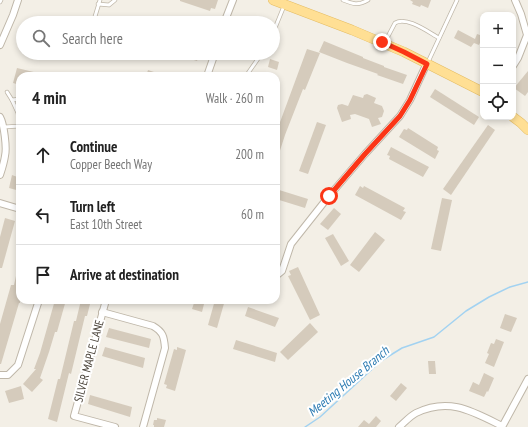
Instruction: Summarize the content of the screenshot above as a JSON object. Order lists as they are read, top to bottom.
{
  "streets": {
    "street": ["SILVER MAPLE LANE"]
  },
  "water": ["Meeting House Branch"],
  "page": {
    "map_buttons": ["+", "−"],
    "search": "Search here",
    "heading": ["4 min", "Walk · 260 m"],
    "list": [
      ["Continue", "Copper Beech Way", "200 m"],
      ["Turn left", "East 10th Street", "60 m"],
      "Arrive at destination"
    ]
  }
}
